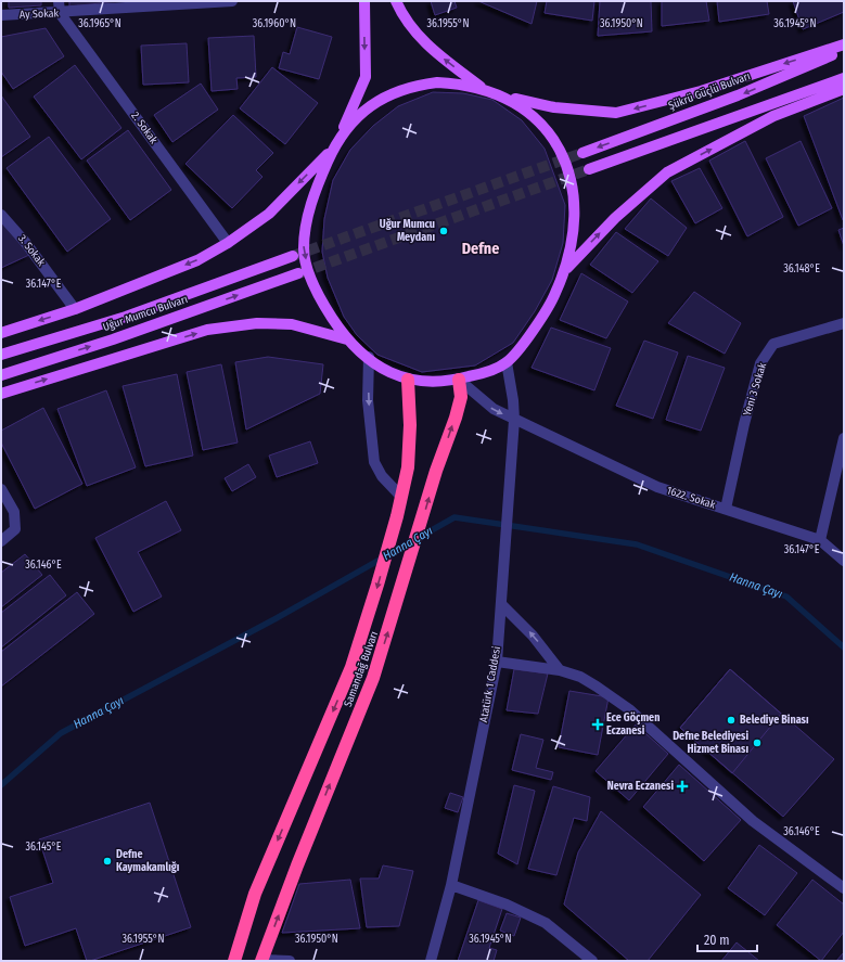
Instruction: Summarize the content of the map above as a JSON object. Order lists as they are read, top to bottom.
{
  "streets": {
    "highway": ["Samandağ Bulvarı"],
    "main road": ["Şükrü Güçlü Bulvarı", "Uğur Mumcu Bulvarı"],
    "street": [
      "Ay Sokak",
      "2. Sokak",
      "3. Sokak",
      "Yeni 3 Sokak",
      "1622. Sokak",
      "Atatürk 1 Caddesi"
    ]
  },
  "crossings": [
    ["Ay Sokak", "2. Sokak"],
    ["Yeni 3 Sokak", "1622. Sokak"],
    ["1622. Sokak", "Atatürk 1 Caddesi"]
  ],
  "districts": ["Defne"],
  "water": ["Hanna Çayı"],
  "places": {
    "other": [
      "Uğur Mumcu Meydanı",
      "Belediye Binası",
      "Defne Belediyesi Hizmet Binası",
      "Defne Kaymakamlığı"
    ],
    "health": ["Ece Göçmen Eczanesi", "Nevra Eczanesi"]
  },
  "scale_bar": "20 m",
  "coordinates": [
    "36.1965°N",
    "36.1960°N",
    "36.1955°N",
    "36.1950°N",
    "36.1945°N",
    "36.148°E",
    "36.147°E",
    "36.146°E",
    "36.145°E"
  ]
}
